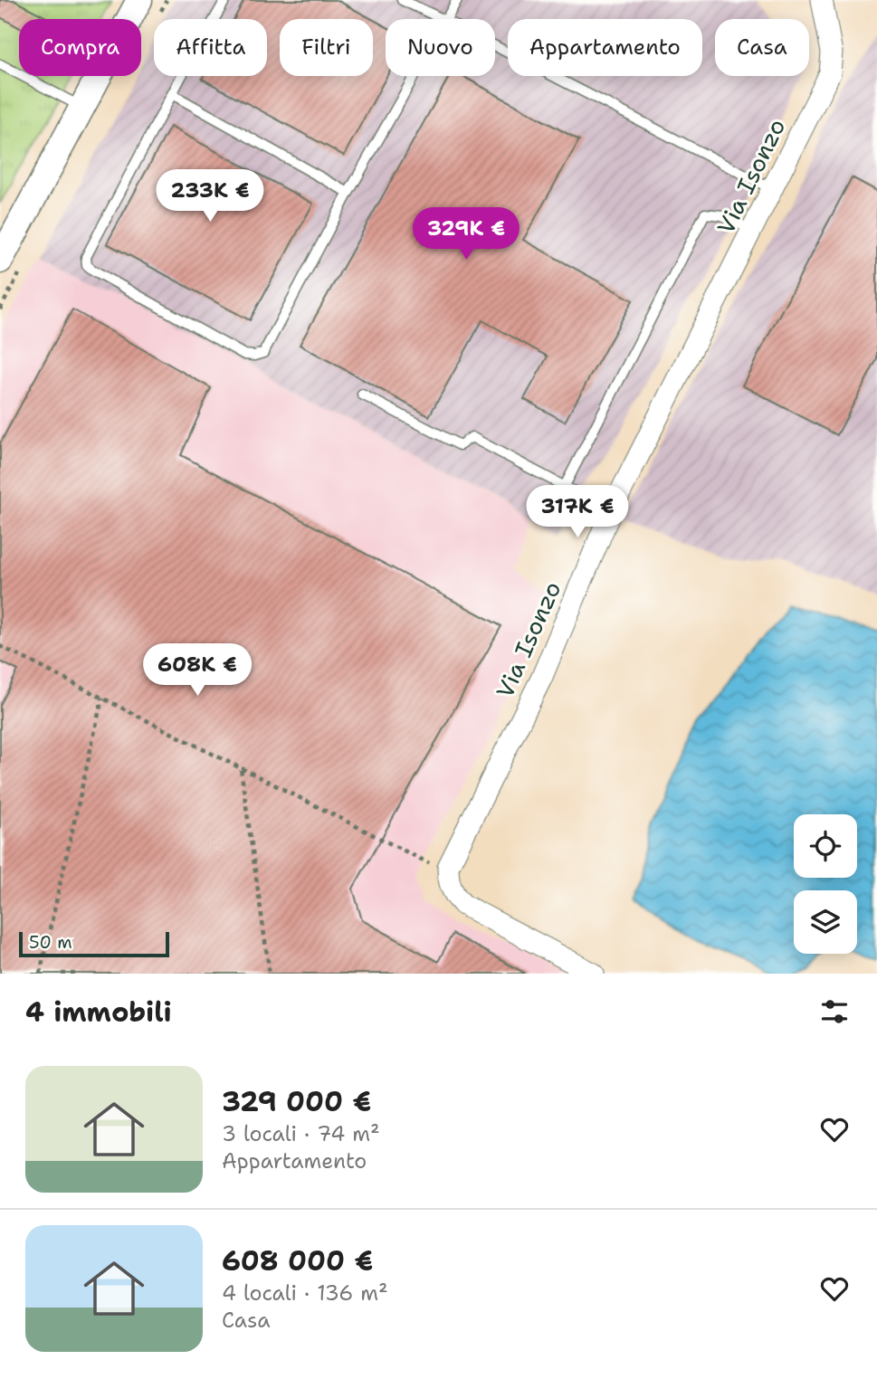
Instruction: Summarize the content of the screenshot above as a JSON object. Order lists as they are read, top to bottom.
{
  "streets": {
    "street": ["Via Isonzo"]
  },
  "scale_bar": "50 m",
  "page": {
    "chip": [
      "Compra",
      "Affitta",
      "Filtri",
      "Nuovo",
      "Appartamento",
      "Casa"
    ],
    "price": [
      "233K €",
      "329K €",
      "317K €",
      "608K €"
    ],
    "scale": "50 m",
    "heading": "4 immobili",
    "list": [
      {
        "name": "329 000 €",
        "note": "3 locali · 74 m² · Appartamento"
      },
      {
        "name": "608 000 €",
        "note": "4 locali · 136 m² · Casa"
      }
    ]
  }
}
